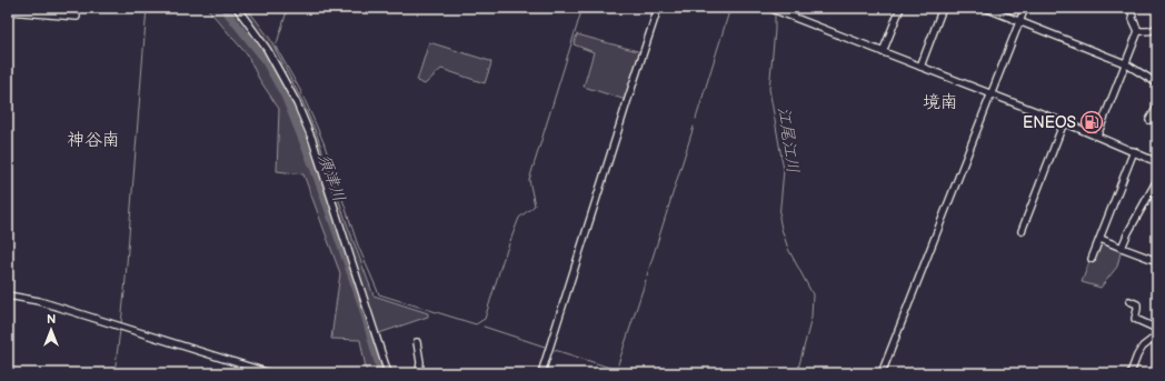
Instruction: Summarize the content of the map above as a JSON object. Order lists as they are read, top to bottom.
{
  "districts": ["境南", "神谷南"],
  "water": ["江尾江川", "須津川"],
  "places": {
    "fuel station": ["ENEOS"]
  },
  "north": "top"
}
